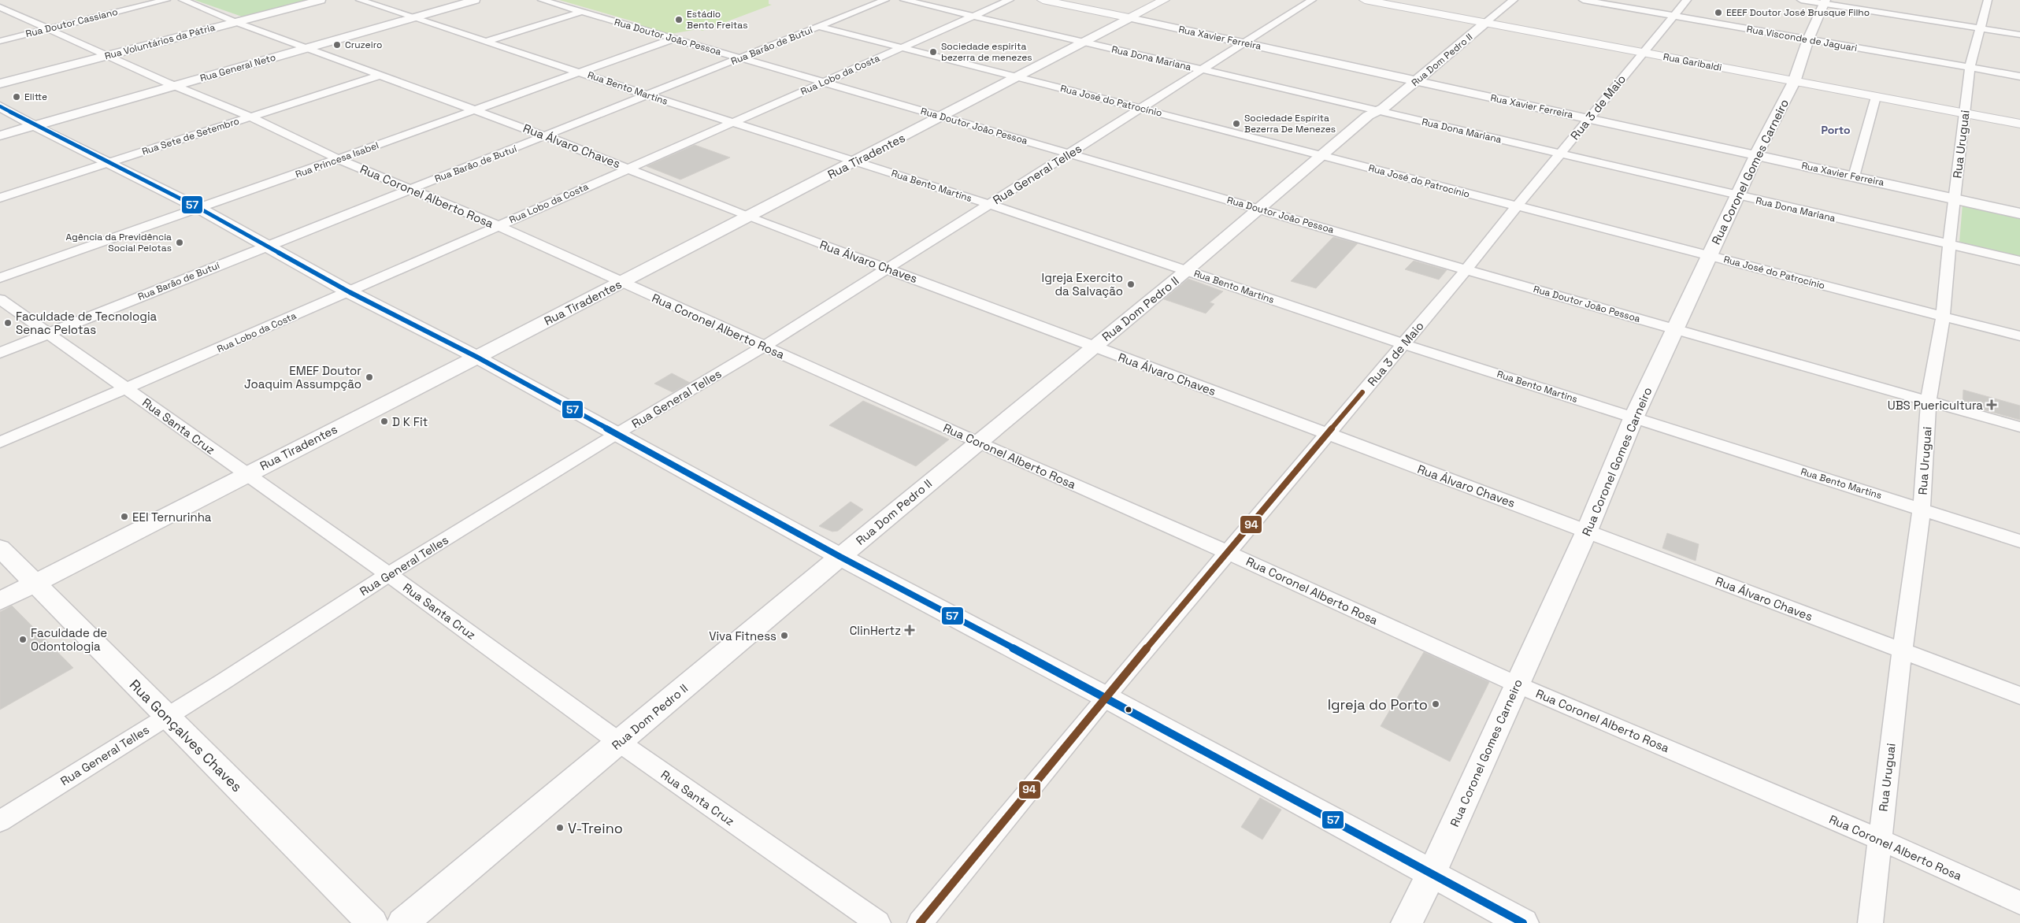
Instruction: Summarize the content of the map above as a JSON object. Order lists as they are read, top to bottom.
{
  "streets": {
    "main road": ["Rua Xavier Ferreira", "Rua Garibaldi", "Rua Tiradentes"],
    "street": [
      "Rua Doutor Cassiano",
      "Rua Doutor João Pessoa",
      "Rua Visconde de Jaguari",
      "Rua Voluntários da Pátria",
      "Rua Barão de Butuí",
      "Rua Dona Mariana",
      "Rua Dom Pedro II",
      "Rua General Neto",
      "Rua Lobo da Costa",
      "Rua Bento Martins",
      "Rua José do Patrocínio",
      "Rua 3 de Maio",
      "Rua Sete de Setembro",
      "Rua Uruguai",
      "Rua Álvaro Chaves",
      "Rua Princesa Isabel",
      "Rua Coronel Gomes Carneiro",
      "Rua General Telles",
      "Rua Coronel Alberto Rosa",
      "Rua Santa Cruz",
      "Rua Gonçalves Chaves"
    ]
  },
  "crossings": [
    ["Rua Doutor Cassiano", "Rua Coronel Alberto Rosa"],
    ["Rua Doutor João Pessoa", "Rua Barão de Butuí"],
    ["Rua Doutor João Pessoa", "Rua Dom Pedro II"],
    ["Rua Doutor João Pessoa", "Rua Lobo da Costa"],
    ["Rua Doutor João Pessoa", "Rua 3 de Maio"],
    ["Rua Doutor João Pessoa", "Rua Uruguai"],
    ["Rua Doutor João Pessoa", "Rua Tiradentes"],
    ["Rua Doutor João Pessoa", "Rua Princesa Isabel"],
    ["Rua Doutor João Pessoa", "Rua Coronel Gomes Carneiro"],
    ["Rua Doutor João Pessoa", "Rua General Telles"],
    ["Rua Xavier Ferreira", "Rua Dom Pedro II"],
    ["Rua Xavier Ferreira", "Rua 3 de Maio"],
    ["Rua Xavier Ferreira", "Rua Uruguai"],
    ["Rua Xavier Ferreira", "Rua Tiradentes"],
    ["Rua Xavier Ferreira", "Rua Coronel Gomes Carneiro"],
    ["Rua Xavier Ferreira", "Rua General Telles"],
    ["Rua Visconde de Jaguari", "Rua 3 de Maio"],
    ["Rua Visconde de Jaguari", "Rua Uruguai"],
    ["Rua Visconde de Jaguari", "Rua Coronel Gomes Carneiro"],
    ["Rua Voluntários da Pátria", "Rua Álvaro Chaves"],
    ["Rua Voluntários da Pátria", "Rua Coronel Alberto Rosa"],
    ["Rua Barão de Butuí", "Rua Bento Martins"],
    ["Rua Barão de Butuí", "Rua José do Patrocínio"],
    ["Rua Barão de Butuí", "Rua Álvaro Chaves"],
    ["Rua Barão de Butuí", "Rua Coronel Alberto Rosa"],
    ["Rua Barão de Butuí", "Rua Santa Cruz"],
    ["Rua Dona Mariana", "Rua Dom Pedro II"],
    ["Rua Dona Mariana", "Rua Lobo da Costa"],
    ["Rua Dona Mariana", "Rua 3 de Maio"],
    ["Rua Dona Mariana", "Rua Uruguai"],
    ["Rua Dona Mariana", "Rua Tiradentes"],
    ["Rua Dona Mariana", "Rua Coronel Gomes Carneiro"],
    ["Rua Dona Mariana", "Rua General Telles"],
    ["Rua Dom Pedro II", "Rua Garibaldi"],
    ["Rua Dom Pedro II", "Rua Bento Martins"],
    ["Rua Dom Pedro II", "Rua José do Patrocínio"],
    ["Rua Dom Pedro II", "Rua Álvaro Chaves"],
    ["Rua Dom Pedro II", "Rua Coronel Alberto Rosa"],
    ["Rua Dom Pedro II", "Rua Santa Cruz"],
    ["Rua Garibaldi", "Rua 3 de Maio"],
    ["Rua Garibaldi", "Rua Uruguai"],
    ["Rua Garibaldi", "Rua Coronel Gomes Carneiro"],
    ["Rua General Neto", "Rua Bento Martins"],
    ["Rua General Neto", "Rua Álvaro Chaves"],
    ["Rua General Neto", "Rua Coronel Alberto Rosa"],
    ["Rua Lobo da Costa", "Rua Bento Martins"],
    ["Rua Lobo da Costa", "Rua José do Patrocínio"],
    ["Rua Lobo da Costa", "Rua Álvaro Chaves"],
    ["Rua Lobo da Costa", "Rua Coronel Alberto Rosa"],
    ["Rua Lobo da Costa", "Rua Santa Cruz"],
    ["Rua Bento Martins", "Rua 3 de Maio"],
    ["Rua Bento Martins", "Rua Uruguai"],
    ["Rua Bento Martins", "Rua Tiradentes"],
    ["Rua Bento Martins", "Rua Princesa Isabel"],
    ["Rua Bento Martins", "Rua Coronel Gomes Carneiro"],
    ["Rua Bento Martins", "Rua General Telles"],
    ["Rua José do Patrocínio", "Rua 3 de Maio"],
    ["Rua José do Patrocínio", "Rua Uruguai"],
    ["Rua José do Patrocínio", "Rua Tiradentes"],
    ["Rua José do Patrocínio", "Rua Coronel Gomes Carneiro"],
    ["Rua José do Patrocínio", "Rua General Telles"],
    ["Rua 3 de Maio", "Rua Álvaro Chaves"],
    ["Rua 3 de Maio", "Rua Coronel Alberto Rosa"],
    ["Rua Sete de Setembro", "Rua Álvaro Chaves"],
    ["Rua Sete de Setembro", "Rua Coronel Alberto Rosa"],
    ["Rua Uruguai", "Rua Álvaro Chaves"],
    ["Rua Uruguai", "Rua Coronel Alberto Rosa"],
    ["Rua Álvaro Chaves", "Rua Tiradentes"],
    ["Rua Álvaro Chaves", "Rua Princesa Isabel"],
    ["Rua Álvaro Chaves", "Rua Coronel Gomes Carneiro"],
    ["Rua Álvaro Chaves", "Rua General Telles"],
    ["Rua Tiradentes", "Rua Coronel Alberto Rosa"],
    ["Rua Tiradentes", "Rua Santa Cruz"],
    ["Rua Tiradentes", "Rua Gonçalves Chaves"],
    ["Rua Princesa Isabel", "Rua Coronel Alberto Rosa"],
    ["Rua Coronel Gomes Carneiro", "Rua Coronel Alberto Rosa"],
    ["Rua General Telles", "Rua Coronel Alberto Rosa"],
    ["Rua General Telles", "Rua Santa Cruz"],
    ["Rua General Telles", "Rua Gonçalves Chaves"]
  ],
  "districts": ["Porto"],
  "places": {
    "other": [
      "EEEF Doutor José Brusque Filho",
      "Estádio Bento Freitas",
      "Cruzeiro",
      "Sociedade espirita bezerra de menezes",
      "Elitte",
      "Sociedade Espírita Bezerra De Menezes",
      "Agência da Previdência Social Pelotas",
      "Igreja Exercito da Salvação",
      "Faculdade de Tecnologia Senac Pelotas",
      "EMEF Doutor Joaquim Assumpção",
      "D K Fit",
      "EEI Ternurinha",
      "Viva Fitness",
      "Faculdade de Odontologia",
      "Igreja do Porto",
      "V-Treino"
    ],
    "health": ["UBS Puericultura", "ClinHertz"]
  },
  "lines": ["transit line 57", "transit line 94"]
}
